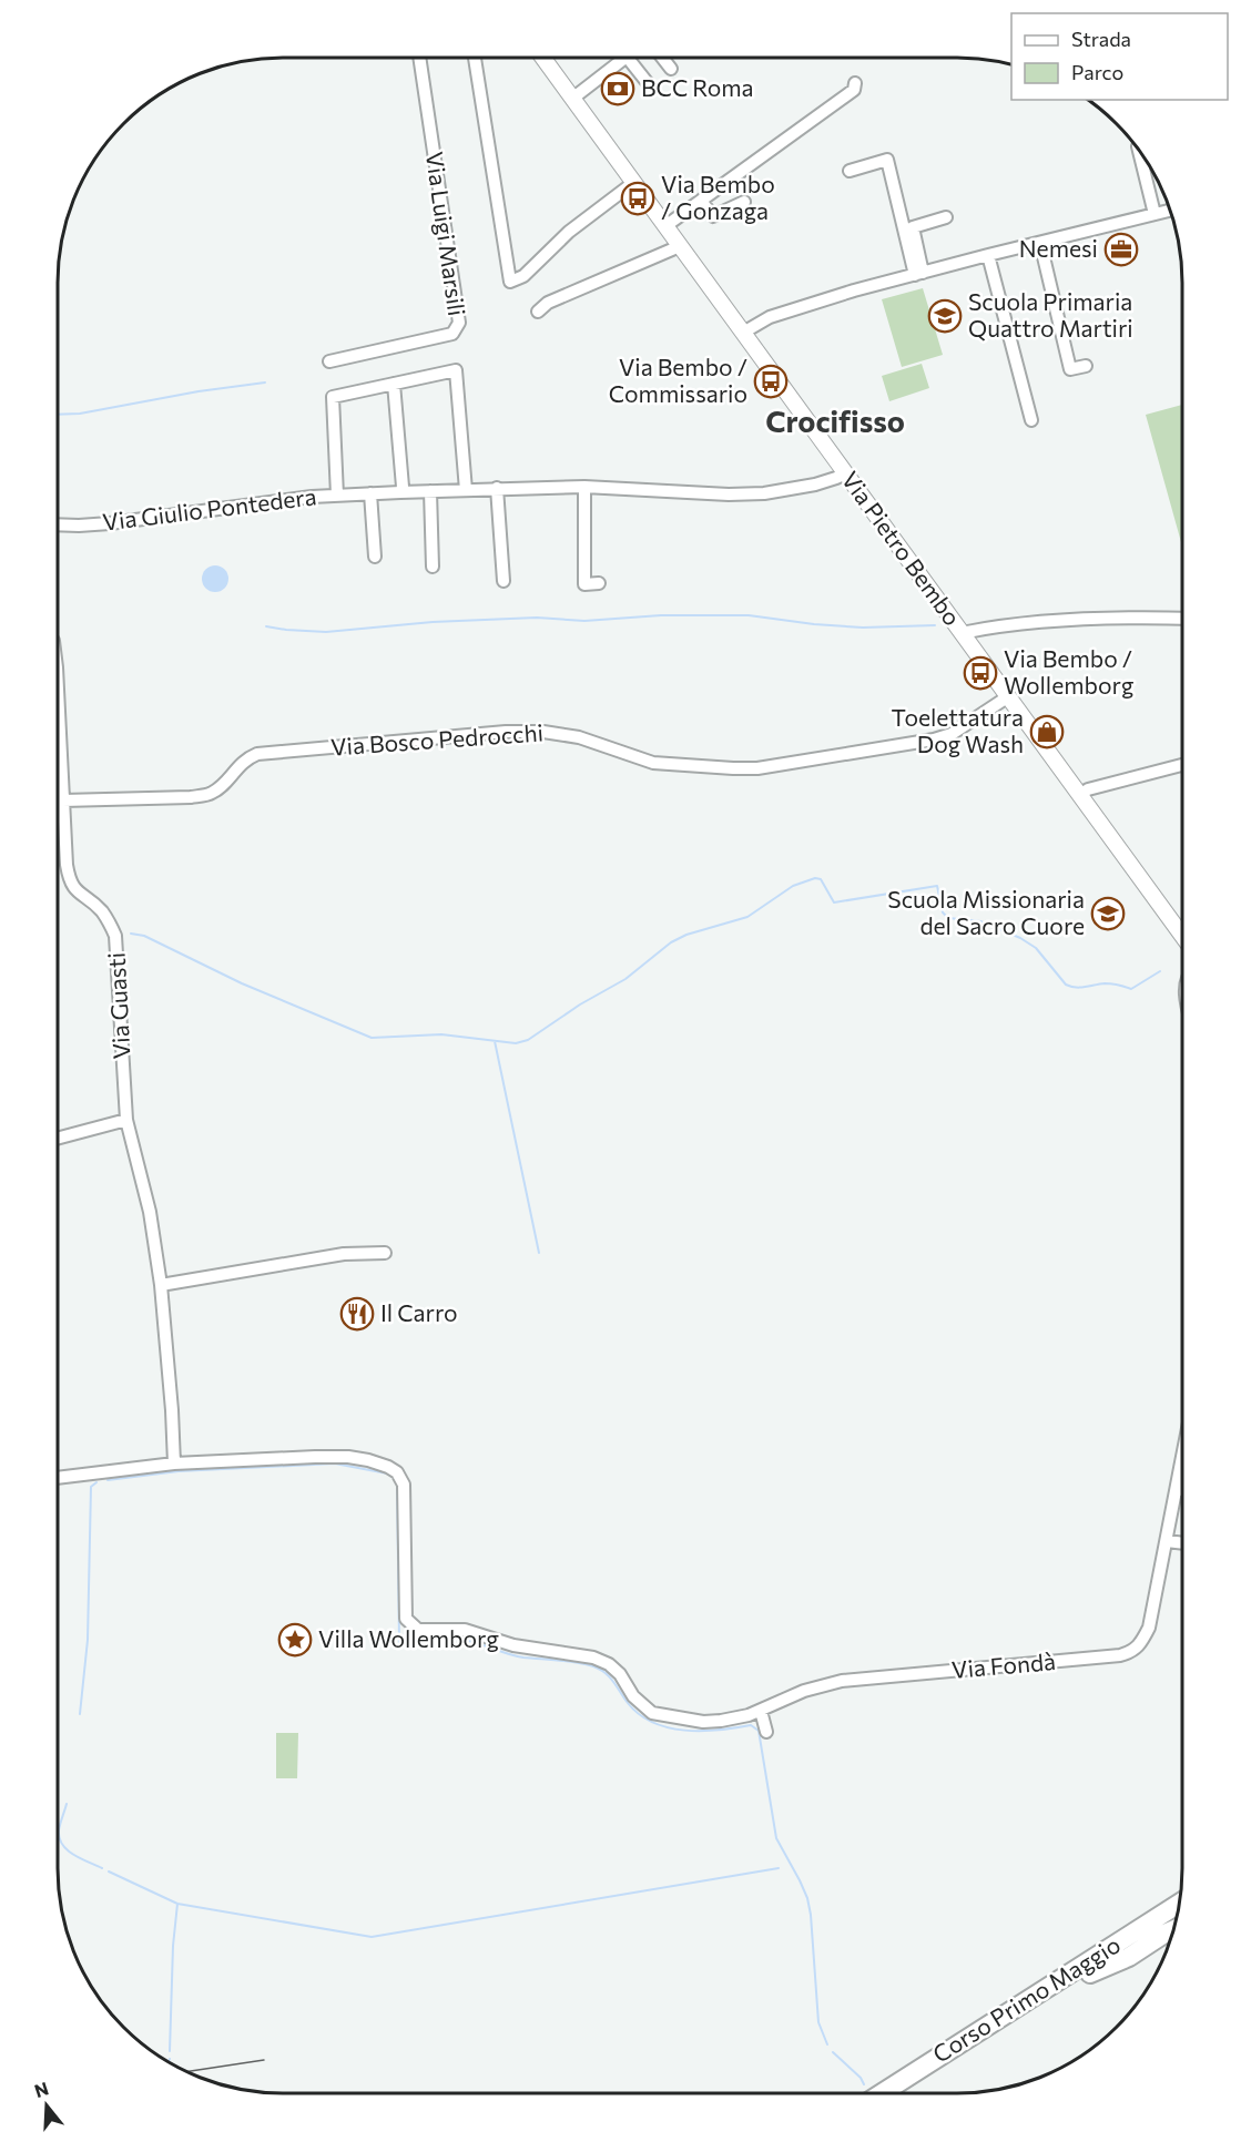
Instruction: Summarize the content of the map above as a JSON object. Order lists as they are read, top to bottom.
{
  "streets": {
    "highway": ["Corso Primo Maggio"],
    "main road": ["Via Pietro Bembo"],
    "street": [
      "Via Luigi Marsili",
      "Via Giulio Pontedera",
      "Via Bosco Pedrocchi",
      "Via Guasti",
      "Via Fondà"
    ]
  },
  "crossings": [
    ["Via Giulio Pontedera", "Via Pietro Bembo"],
    ["Via Pietro Bembo", "Via Bosco Pedrocchi"],
    ["Via Bosco Pedrocchi", "Via Guasti"]
  ],
  "districts": ["Crocifisso"],
  "places": {
    "bank": ["BCC Roma"],
    "bus stop": ["Via Bembo / Gonzaga", "Via Bembo / Commissario", "Via Bembo / Wollemborg"],
    "office": ["Nemesi"],
    "school or university": ["Scuola Primaria Quattro Martiri", "Scuola Missionaria del Sacro Cuore"],
    "shop": ["Toelettatura Dog Wash"],
    "restaurant": ["Il Carro"],
    "place": ["Villa Wollemborg"]
  },
  "legend": ["Strada", "Parco"],
  "north": "top"
}
